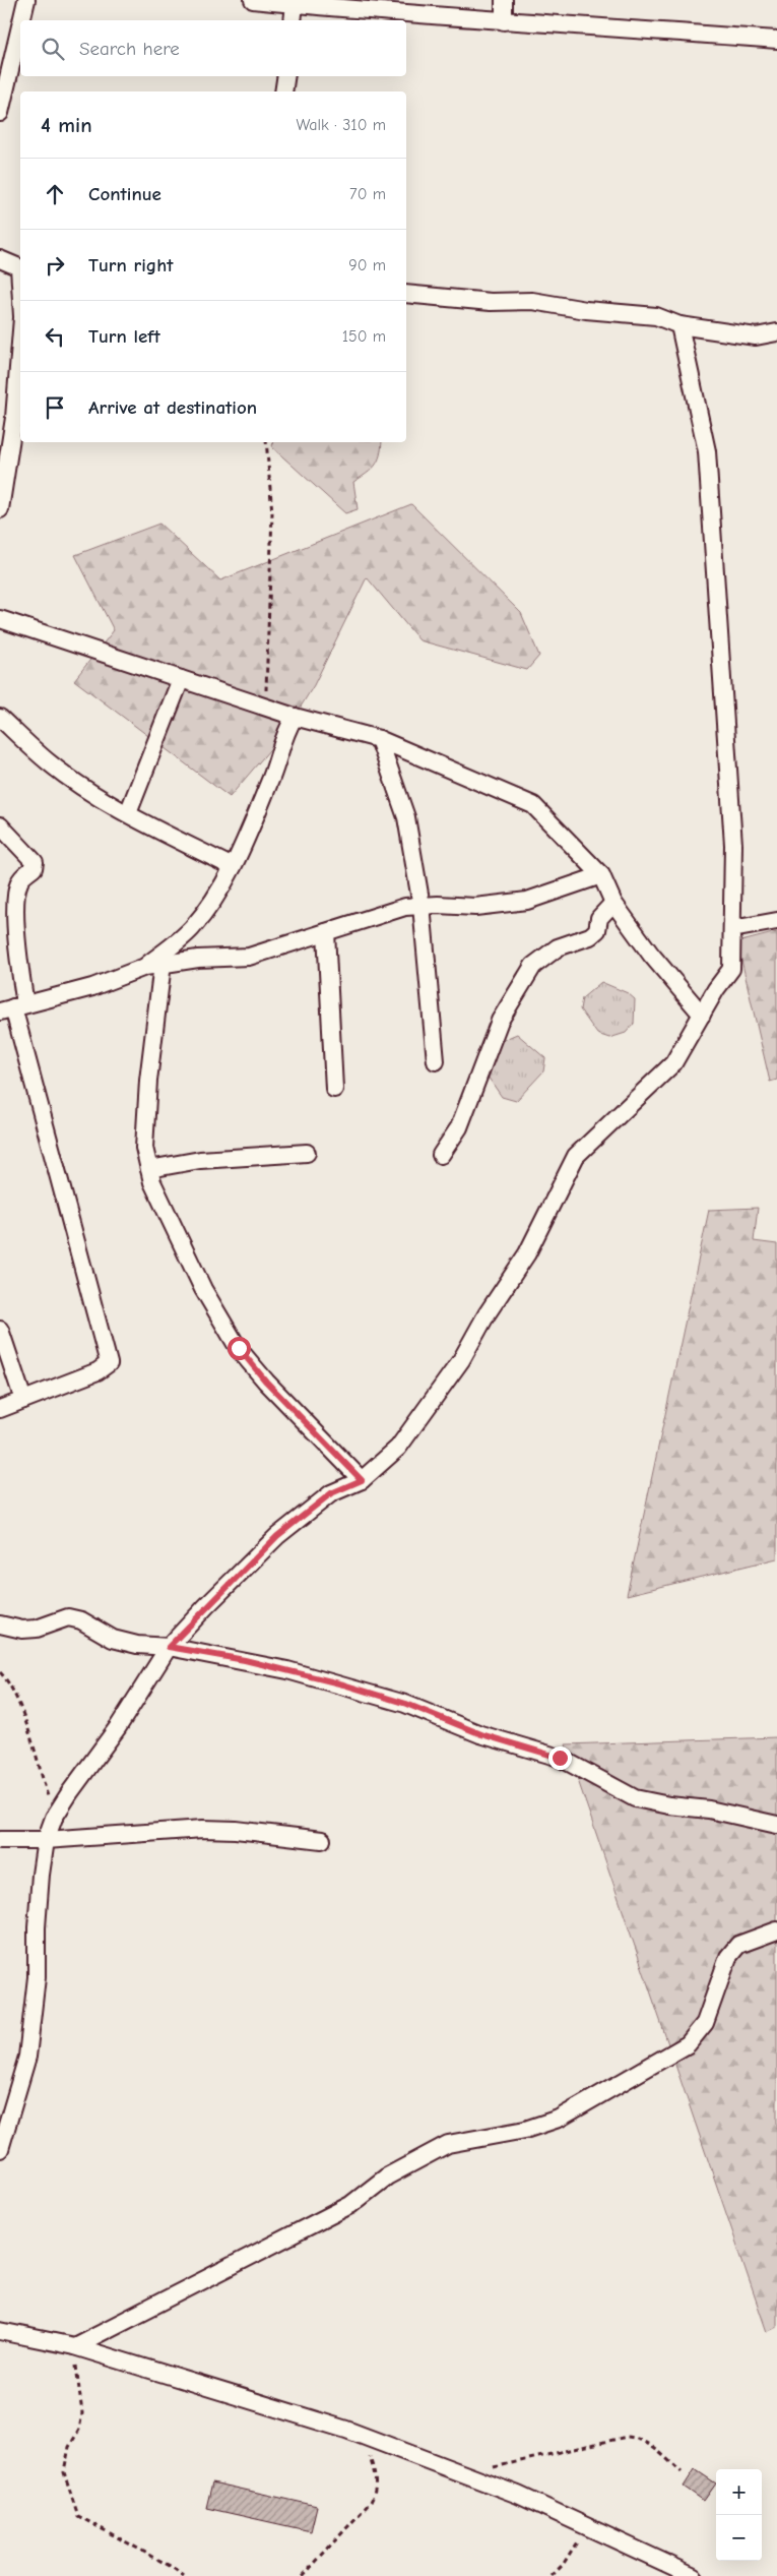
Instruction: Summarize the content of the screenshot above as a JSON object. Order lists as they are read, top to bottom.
{
  "page": {
    "search": "Search here",
    "heading": ["4 min", "Walk · 310 m"],
    "list": [
      ["Continue", "70 m"],
      ["Turn right", "90 m"],
      ["Turn left", "150 m"],
      "Arrive at destination"
    ],
    "map_buttons": ["+", "−"]
  }
}
